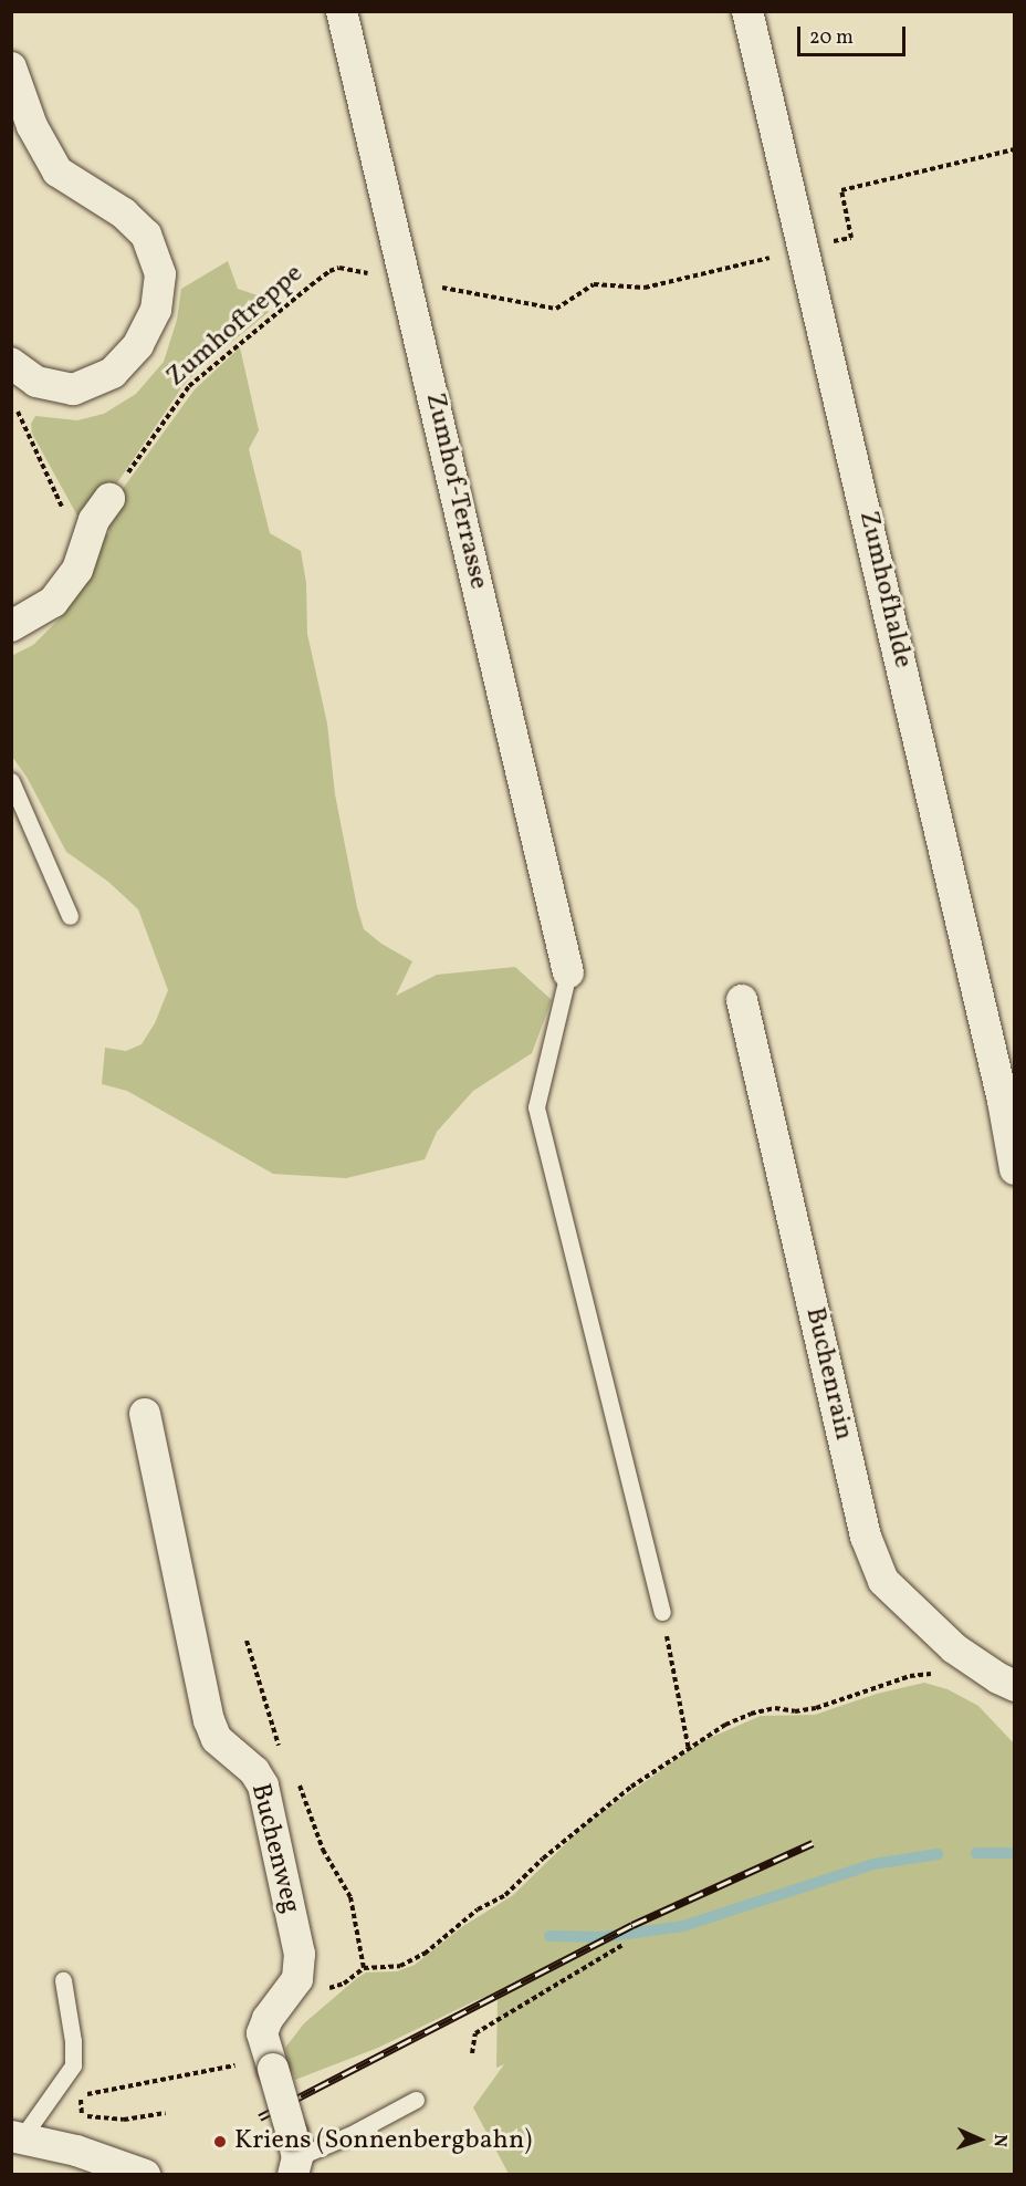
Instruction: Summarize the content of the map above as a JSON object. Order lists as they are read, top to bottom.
{
  "streets": {
    "street": [
      "Zumhof-Terrasse",
      "Zumhofhalde",
      "Buchenrain",
      "Buchenweg"
    ],
    "path": ["Zumhoftreppe"]
  },
  "places": ["Kriens (Sonnenbergbahn)"],
  "scale_bar": "20 m",
  "north": "right"
}
